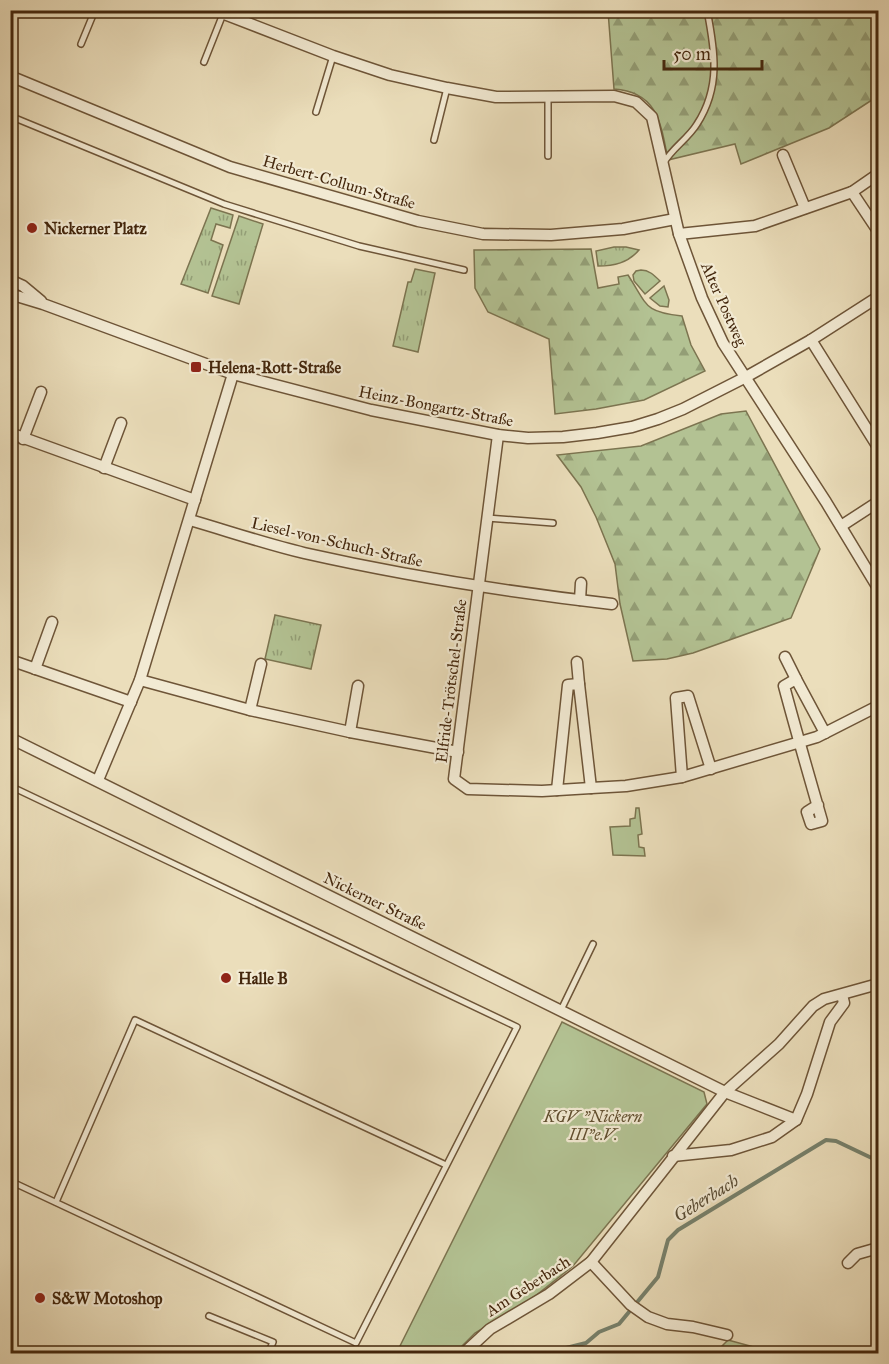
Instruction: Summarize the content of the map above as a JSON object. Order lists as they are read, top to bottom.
{
  "streets": {
    "street": [
      "Herbert-Collum-Straße",
      "Alter Postweg",
      "Heinz-Bongartz-Straße",
      "Liesel-von-Schuch-Straße",
      "Elfride-Trötschel-Straße",
      "Nickerner Straße",
      "Am Geberbach"
    ]
  },
  "crossings": [
    ["Herbert-Collum-Straße", "Alter Postweg"],
    ["Alter Postweg", "Heinz-Bongartz-Straße"],
    ["Heinz-Bongartz-Straße", "Elfride-Trötschel-Straße"],
    ["Liesel-von-Schuch-Straße", "Elfride-Trötschel-Straße"],
    ["Nickerner Straße", "Am Geberbach"]
  ],
  "water": ["Geberbach"],
  "parks": ["KGV \"Nickern III\"e.V."],
  "places": {
    "other": ["Nickerner Platz", "Halle B", "S&W Motoshop"],
    "transit": ["Helena-Rott-Straße"]
  },
  "scale_bar": "50 m"
}
